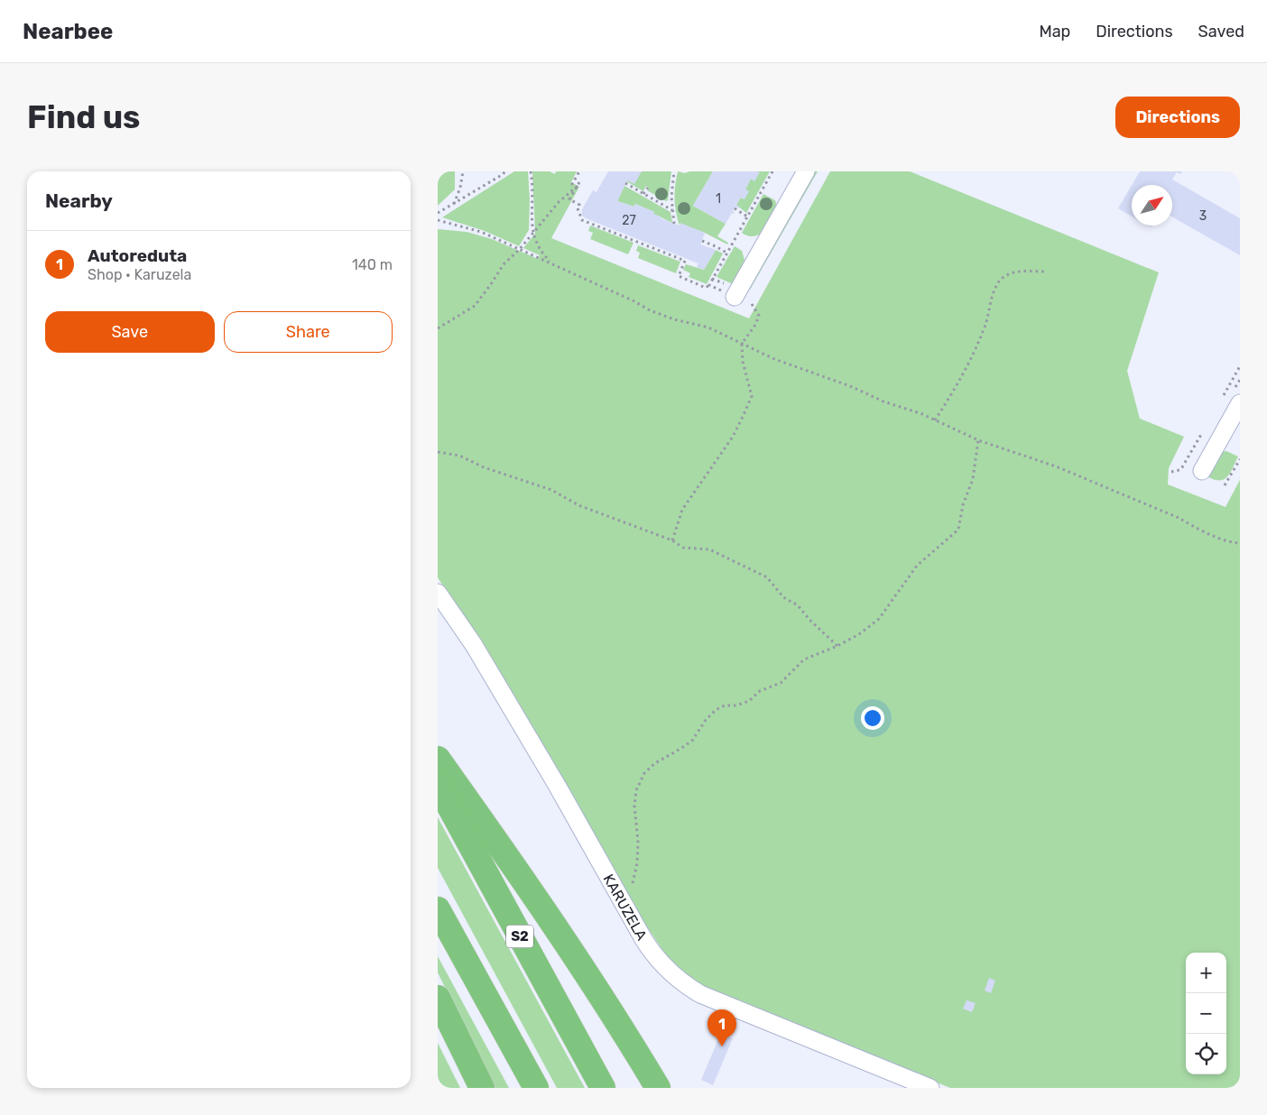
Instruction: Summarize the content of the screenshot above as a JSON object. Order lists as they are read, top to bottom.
{
  "streets": {
    "highway": ["S2"],
    "street": ["KARUZELA"]
  },
  "house_numbers": ["1", "3", "27"],
  "north": "top right",
  "page": {
    "header": "Nearbee",
    "nav": ["Map", "Directions", "Saved"],
    "buttons": [
      "Directions",
      ["Save", "Share"]
    ],
    "title": "Find us",
    "heading": "Nearby",
    "list": [
      {
        "mark": "1",
        "name": "Autoreduta",
        "note": "Shop · Karuzela",
        "value": "140 m"
      }
    ],
    "map_buttons": ["+", "−"],
    "pins": "1"
  }
}
